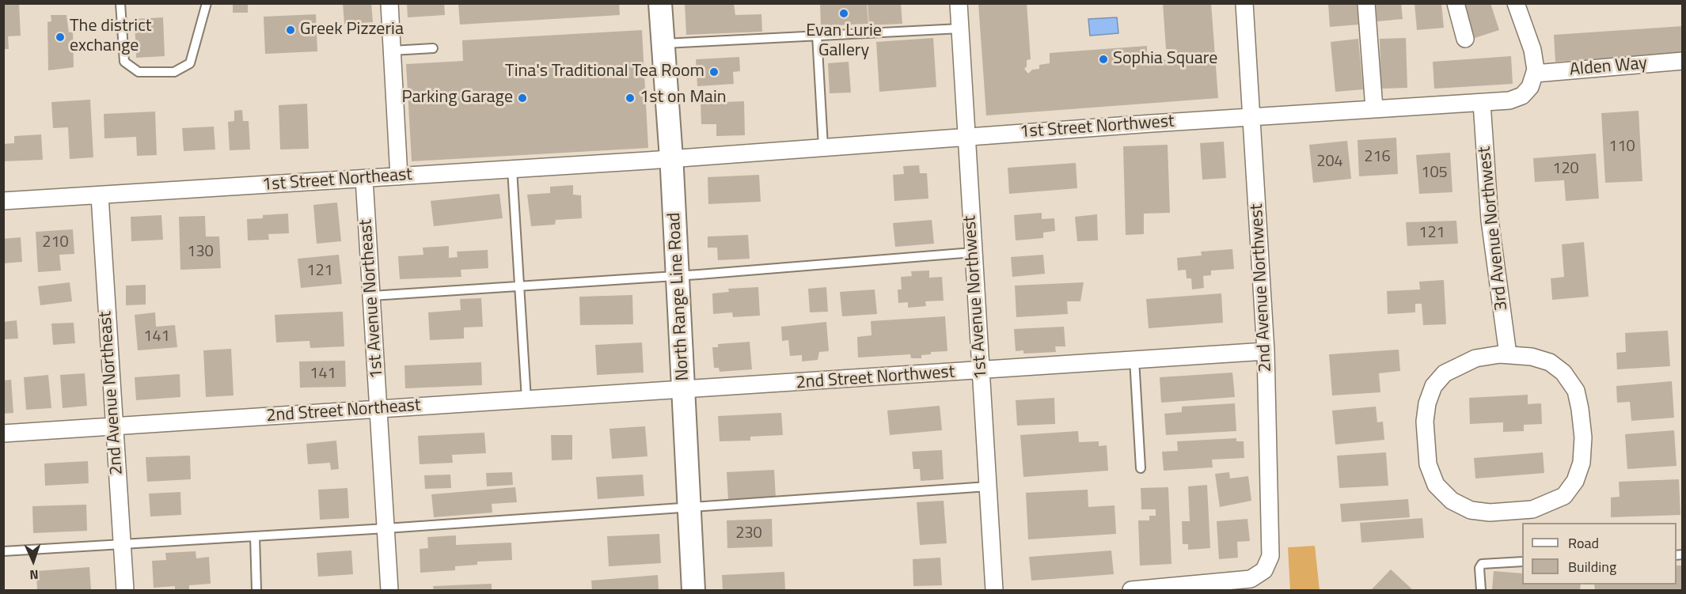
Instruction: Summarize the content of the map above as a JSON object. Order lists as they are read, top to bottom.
{
  "streets": {
    "main road": ["North Range Line Road"],
    "street": [
      "Alden Way",
      "1st Street Northwest",
      "1st Street Northeast",
      "3rd Avenue Northwest",
      "2nd Avenue Northwest",
      "1st Avenue Northwest",
      "1st Avenue Northeast",
      "2nd Street Northwest",
      "2nd Avenue Northeast",
      "2nd Street Northeast"
    ]
  },
  "crossings": [
    ["Alden Way", "1st Street Northwest"],
    ["1st Street Northwest", "1st Street Northeast"],
    ["1st Street Northwest", "3rd Avenue Northwest"],
    ["1st Street Northwest", "2nd Avenue Northwest"],
    ["1st Street Northwest", "North Range Line Road"],
    ["1st Street Northwest", "1st Avenue Northwest"],
    ["1st Street Northeast", "North Range Line Road"],
    ["1st Street Northeast", "1st Avenue Northeast"],
    ["1st Street Northeast", "2nd Avenue Northeast"],
    ["2nd Avenue Northwest", "2nd Street Northwest"],
    ["North Range Line Road", "2nd Street Northwest"],
    ["North Range Line Road", "2nd Street Northeast"],
    ["1st Avenue Northwest", "2nd Street Northwest"],
    ["1st Avenue Northeast", "2nd Street Northeast"],
    ["2nd Street Northwest", "2nd Street Northeast"],
    ["2nd Avenue Northeast", "2nd Street Northeast"]
  ],
  "places": [
    "Evan Lurie Gallery",
    "Greek Pizzeria",
    "The district exchange",
    "Sophia Square",
    "Tina's Traditional Tea Room",
    "Parking Garage",
    "1st on Main"
  ],
  "house_numbers": [
    "110",
    "216",
    "204",
    "120",
    "105",
    "121",
    "210",
    "130",
    "121",
    "141",
    "141",
    "230"
  ],
  "legend": ["Road", "Building"],
  "north": "bottom"
}
